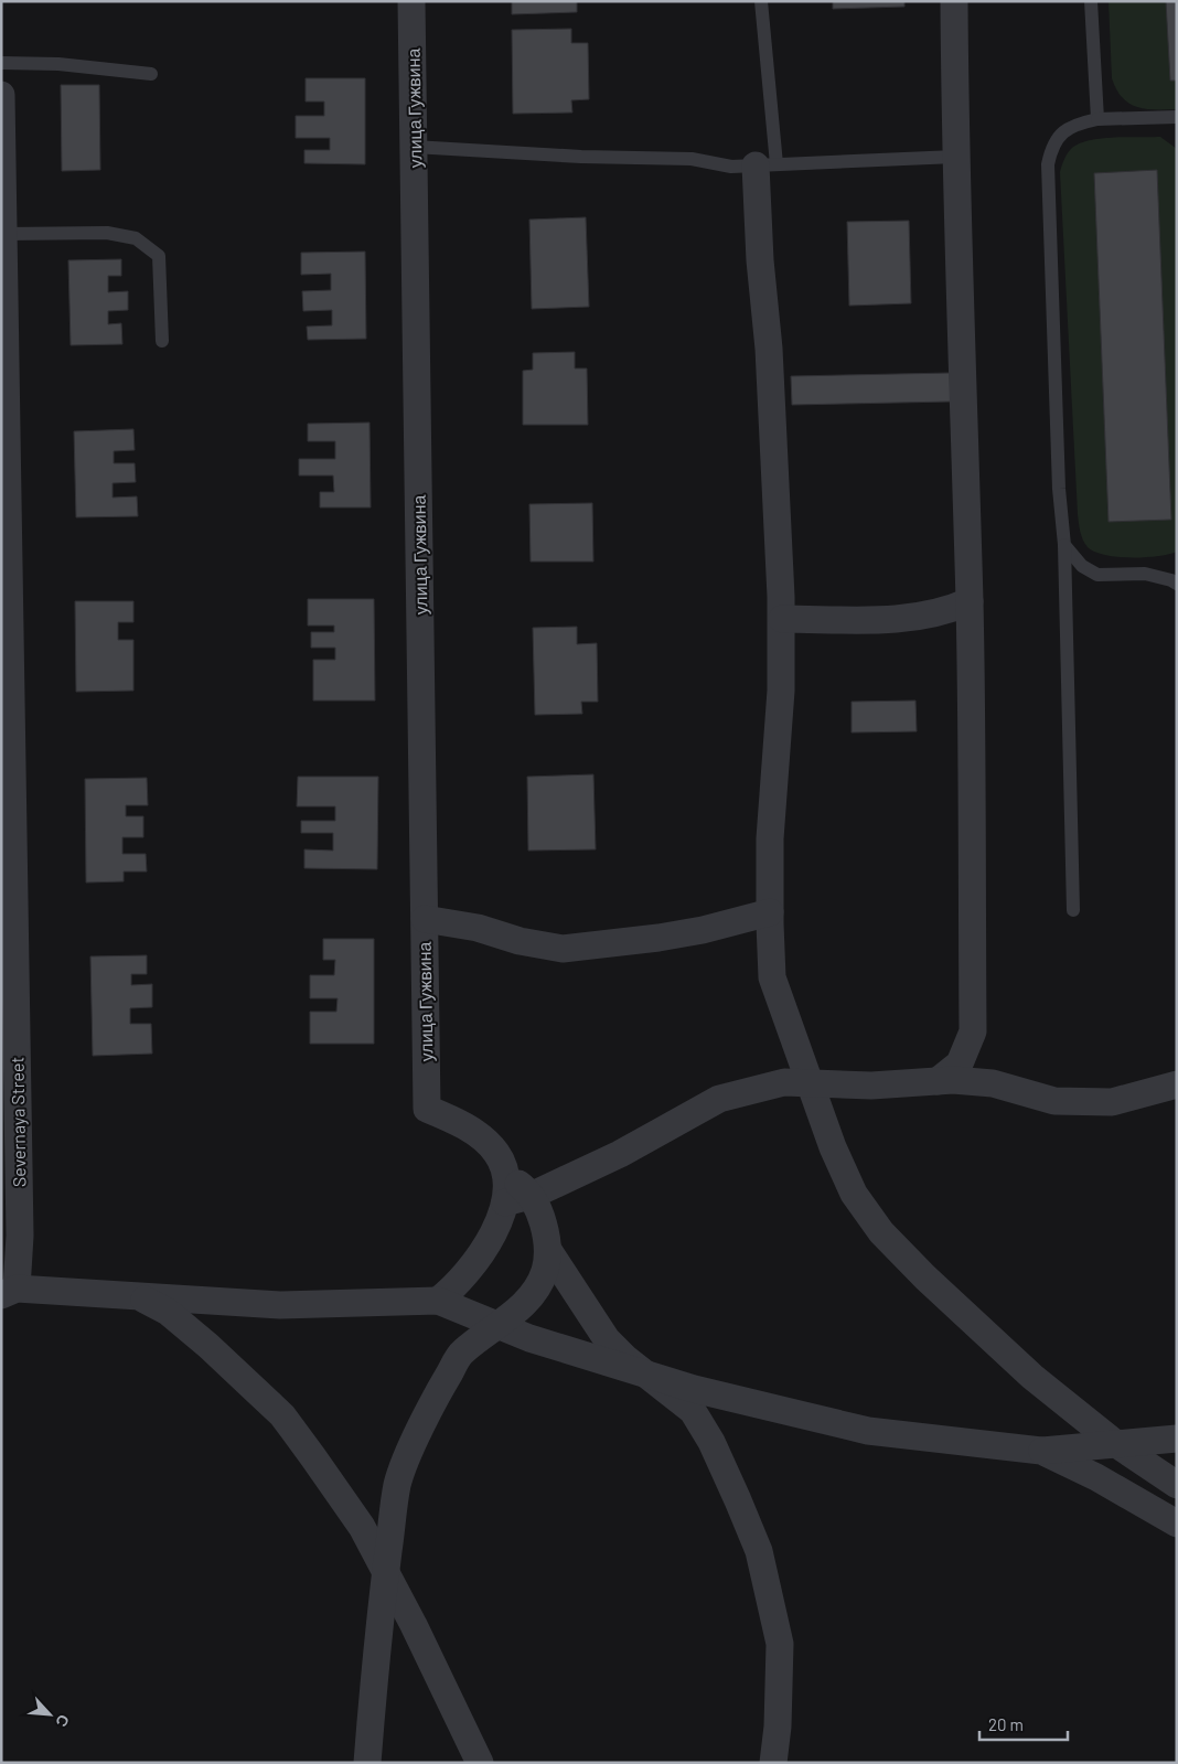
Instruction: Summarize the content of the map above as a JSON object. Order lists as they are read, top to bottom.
{
  "streets": {
    "street": ["улица Гужвина", "Severnaya Street"]
  },
  "scale_bar": "20 m",
  "north": "bottom right"
}
